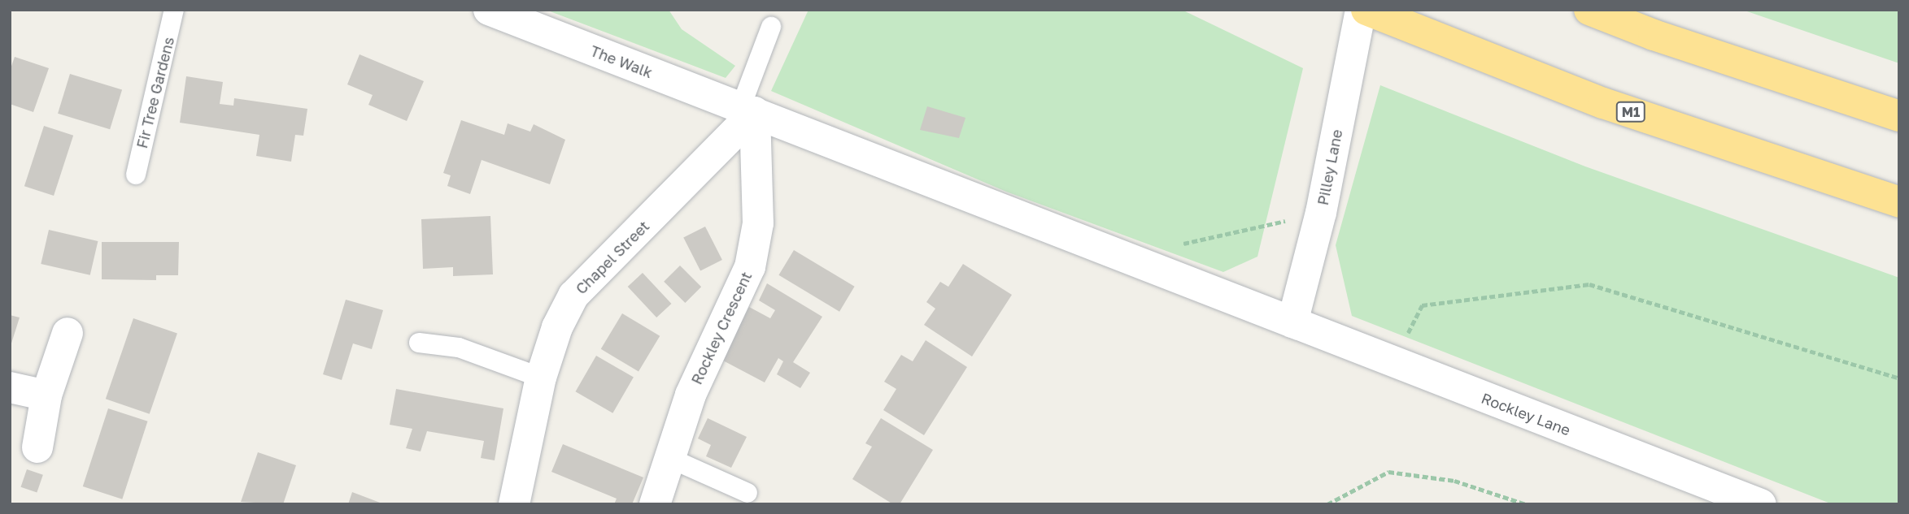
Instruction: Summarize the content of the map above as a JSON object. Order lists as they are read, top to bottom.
{
  "streets": {
    "highway": ["M1"],
    "street": [
      "The Walk",
      "Pilley Lane",
      "Chapel Street",
      "Rockley Crescent",
      "Rockley Lane"
    ],
    "lane": ["Fir Tree Gardens"]
  },
  "crossings": [
    ["The Walk", "Pilley Lane"],
    ["The Walk", "Chapel Street"],
    ["The Walk", "Rockley Crescent"],
    ["The Walk", "Rockley Lane"],
    ["Pilley Lane", "Rockley Lane"],
    ["Chapel Street", "Rockley Crescent"]
  ]
}
